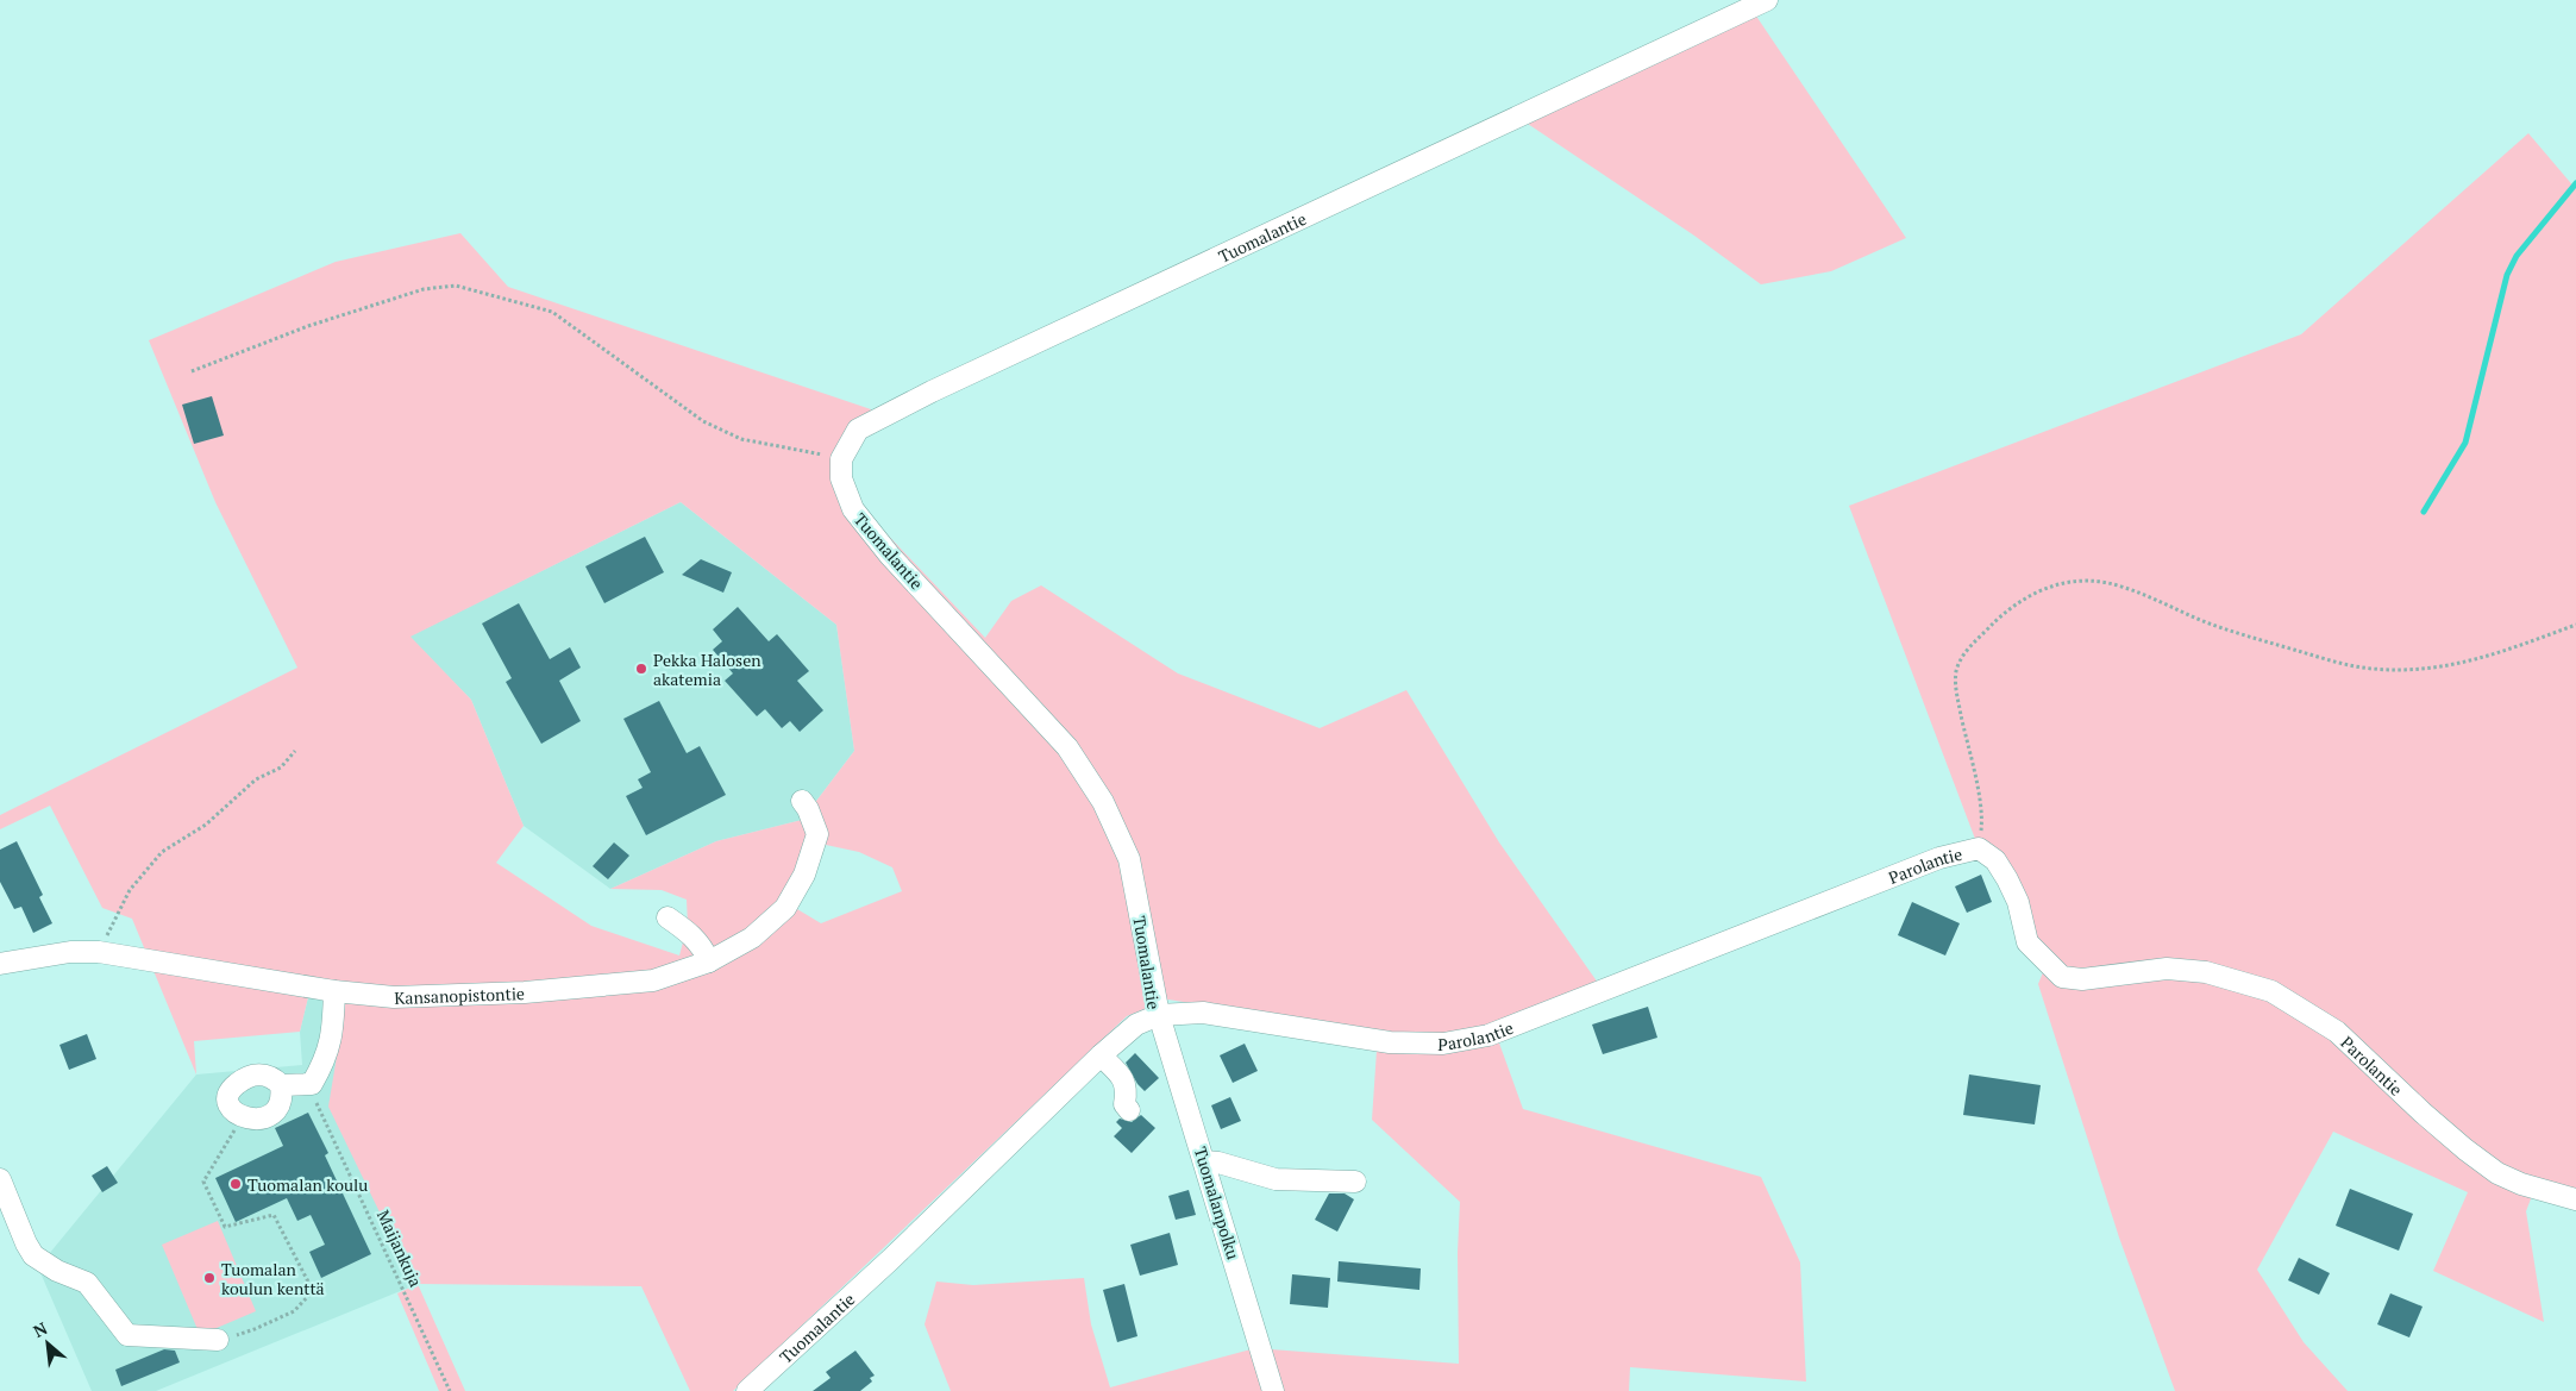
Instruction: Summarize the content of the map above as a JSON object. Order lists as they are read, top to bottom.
{
  "streets": {
    "street": [
      "Tuomalantie",
      "Parolantie",
      "Kansanopistontie",
      "Tuomalanpolku"
    ],
    "path": ["Maijankuja"]
  },
  "crossings": [
    ["Tuomalantie", "Parolantie"],
    ["Tuomalantie", "Tuomalanpolku"],
    ["Parolantie", "Tuomalanpolku"]
  ],
  "places": ["Pekka Halosen akatemia", "Tuomalan koulu", "Tuomalan koulun kenttä"],
  "north": "top left"
}
